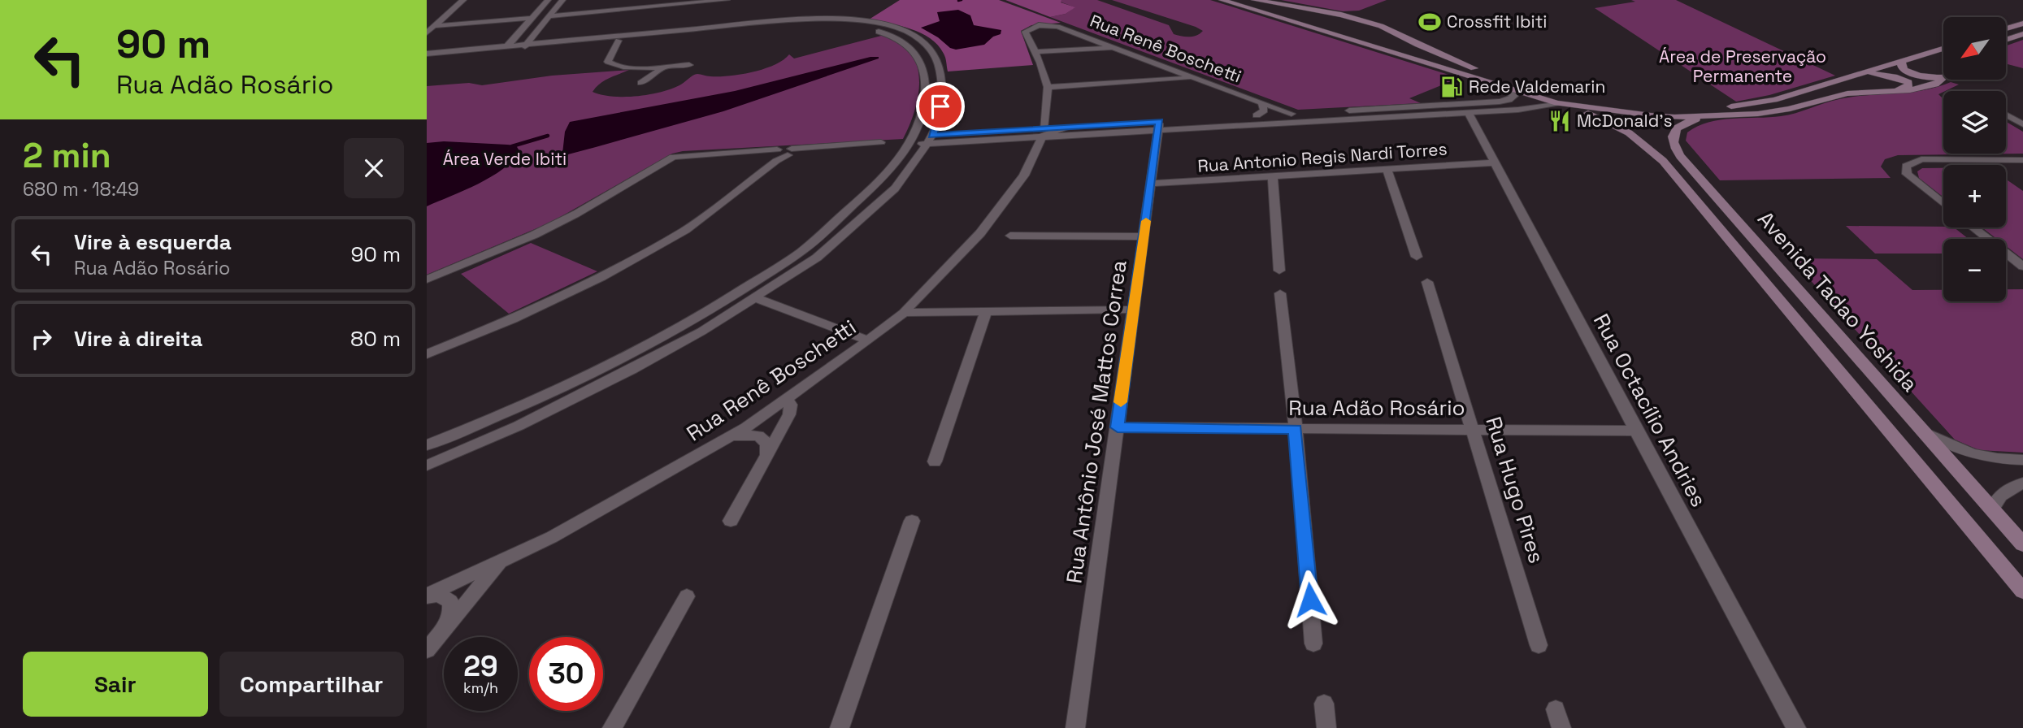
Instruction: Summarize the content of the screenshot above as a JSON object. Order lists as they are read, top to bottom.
{
  "streets": {
    "main road": ["Avenida Tadao Yoshida"],
    "street": [
      "Rua Renê Boschetti",
      "Rua Antonio Regis Nardi Torres",
      "Rua Adão Rosário",
      "Rua Octacílio Andries",
      "Rua Antônio José Mattos Correa",
      "Rua Hugo Pires"
    ]
  },
  "crossings": [
    ["Rua Antonio Regis Nardi Torres", "Rua Octacílio Andries"],
    ["Rua Antonio Regis Nardi Torres", "Rua Antônio José Mattos Correa"],
    ["Rua Adão Rosário", "Rua Octacílio Andries"],
    ["Rua Adão Rosário", "Rua Antônio José Mattos Correa"],
    ["Rua Adão Rosário", "Rua Hugo Pires"]
  ],
  "parks": ["Área de Preservação Permanente", "Área Verde Ibiti"],
  "places": {
    "sports": ["Crossfit Ibiti"],
    "fuel station": ["Rede Valdemarin"],
    "restaurant": ["McDonald's"]
  },
  "north": "bottom left",
  "page": {
    "turn": ["90 m", "Rua Adão Rosário"],
    "map_buttons": ["+", "−"],
    "heading": ["2 min", "680 m · 18:49"],
    "list": [
      {
        "name": "Vire à esquerda",
        "note": "Rua Adão Rosário",
        "value": "90 m"
      },
      {
        "name": "Vire à direita",
        "value": "80 m"
      }
    ],
    "speed": "29 km/h",
    "limit": "30",
    "buttons": ["Sair", "Compartilhar"]
  }
}
